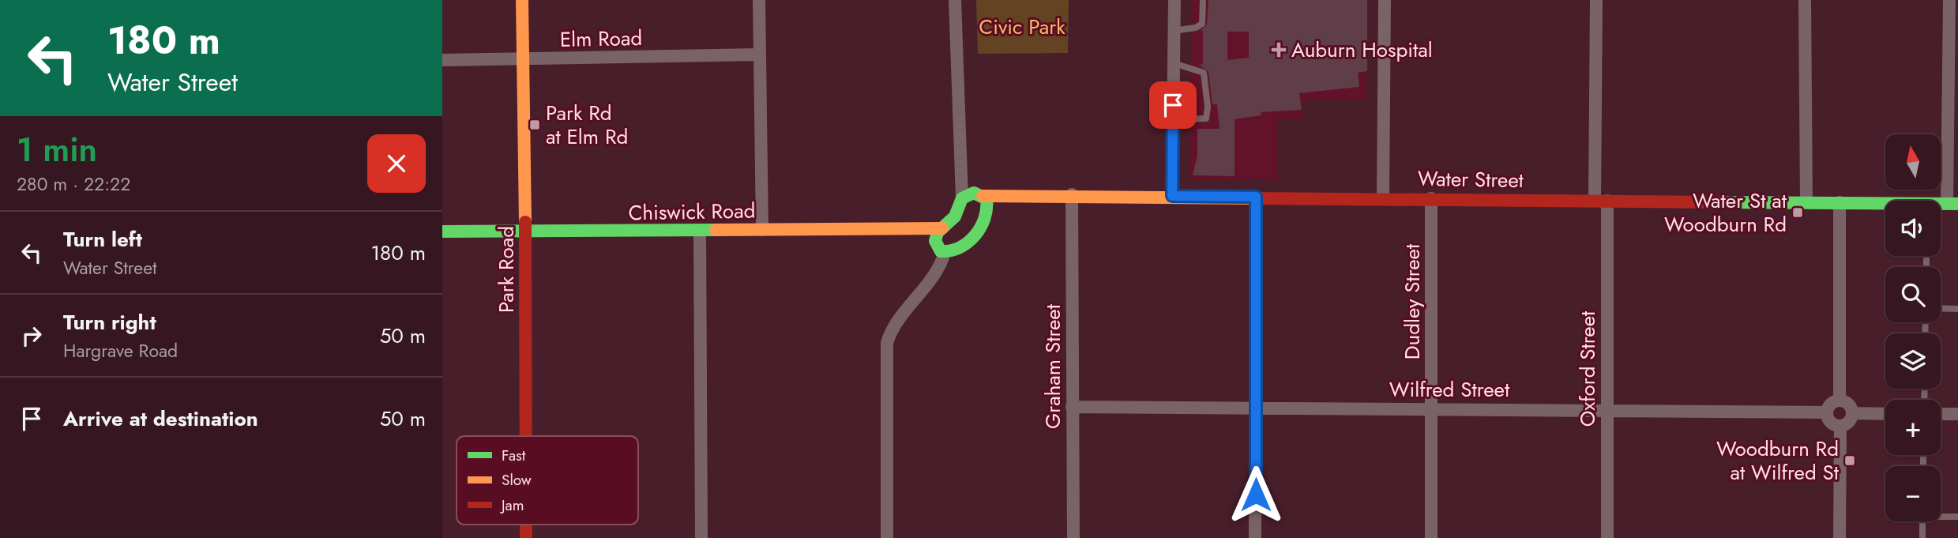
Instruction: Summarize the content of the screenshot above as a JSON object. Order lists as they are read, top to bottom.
{
  "streets": {
    "street": [
      "Elm Road",
      "Water Street",
      "Chiswick Road",
      "Park Road",
      "Dudley Street",
      "Graham Street",
      "Oxford Street",
      "Wilfred Street"
    ]
  },
  "crossings": [
    ["Elm Road", "Park Road"],
    ["Water Street", "Dudley Street"],
    ["Water Street", "Graham Street"],
    ["Water Street", "Oxford Street"],
    ["Chiswick Road", "Park Road"],
    ["Dudley Street", "Wilfred Street"],
    ["Graham Street", "Wilfred Street"],
    ["Oxford Street", "Wilfred Street"]
  ],
  "parks": ["Civic Park"],
  "places": {
    "health": ["Auburn Hospital"],
    "transit": ["Park Rd at Elm Rd", "Water St at Woodburn Rd", "Woodburn Rd at Wilfred St"]
  },
  "legend": ["Fast", "Slow", "Jam"],
  "north": "top",
  "page": {
    "turn": ["180 m", "Water Street"],
    "heading": ["1 min", "280 m · 22:22"],
    "map_buttons": ["+", "−"],
    "list": [
      {
        "name": "Turn left",
        "note": "Water Street",
        "value": "180 m"
      },
      {
        "name": "Turn right",
        "note": "Hargrave Road",
        "value": "50 m"
      },
      {
        "name": "Arrive at destination",
        "value": "50 m"
      }
    ]
  }
}
